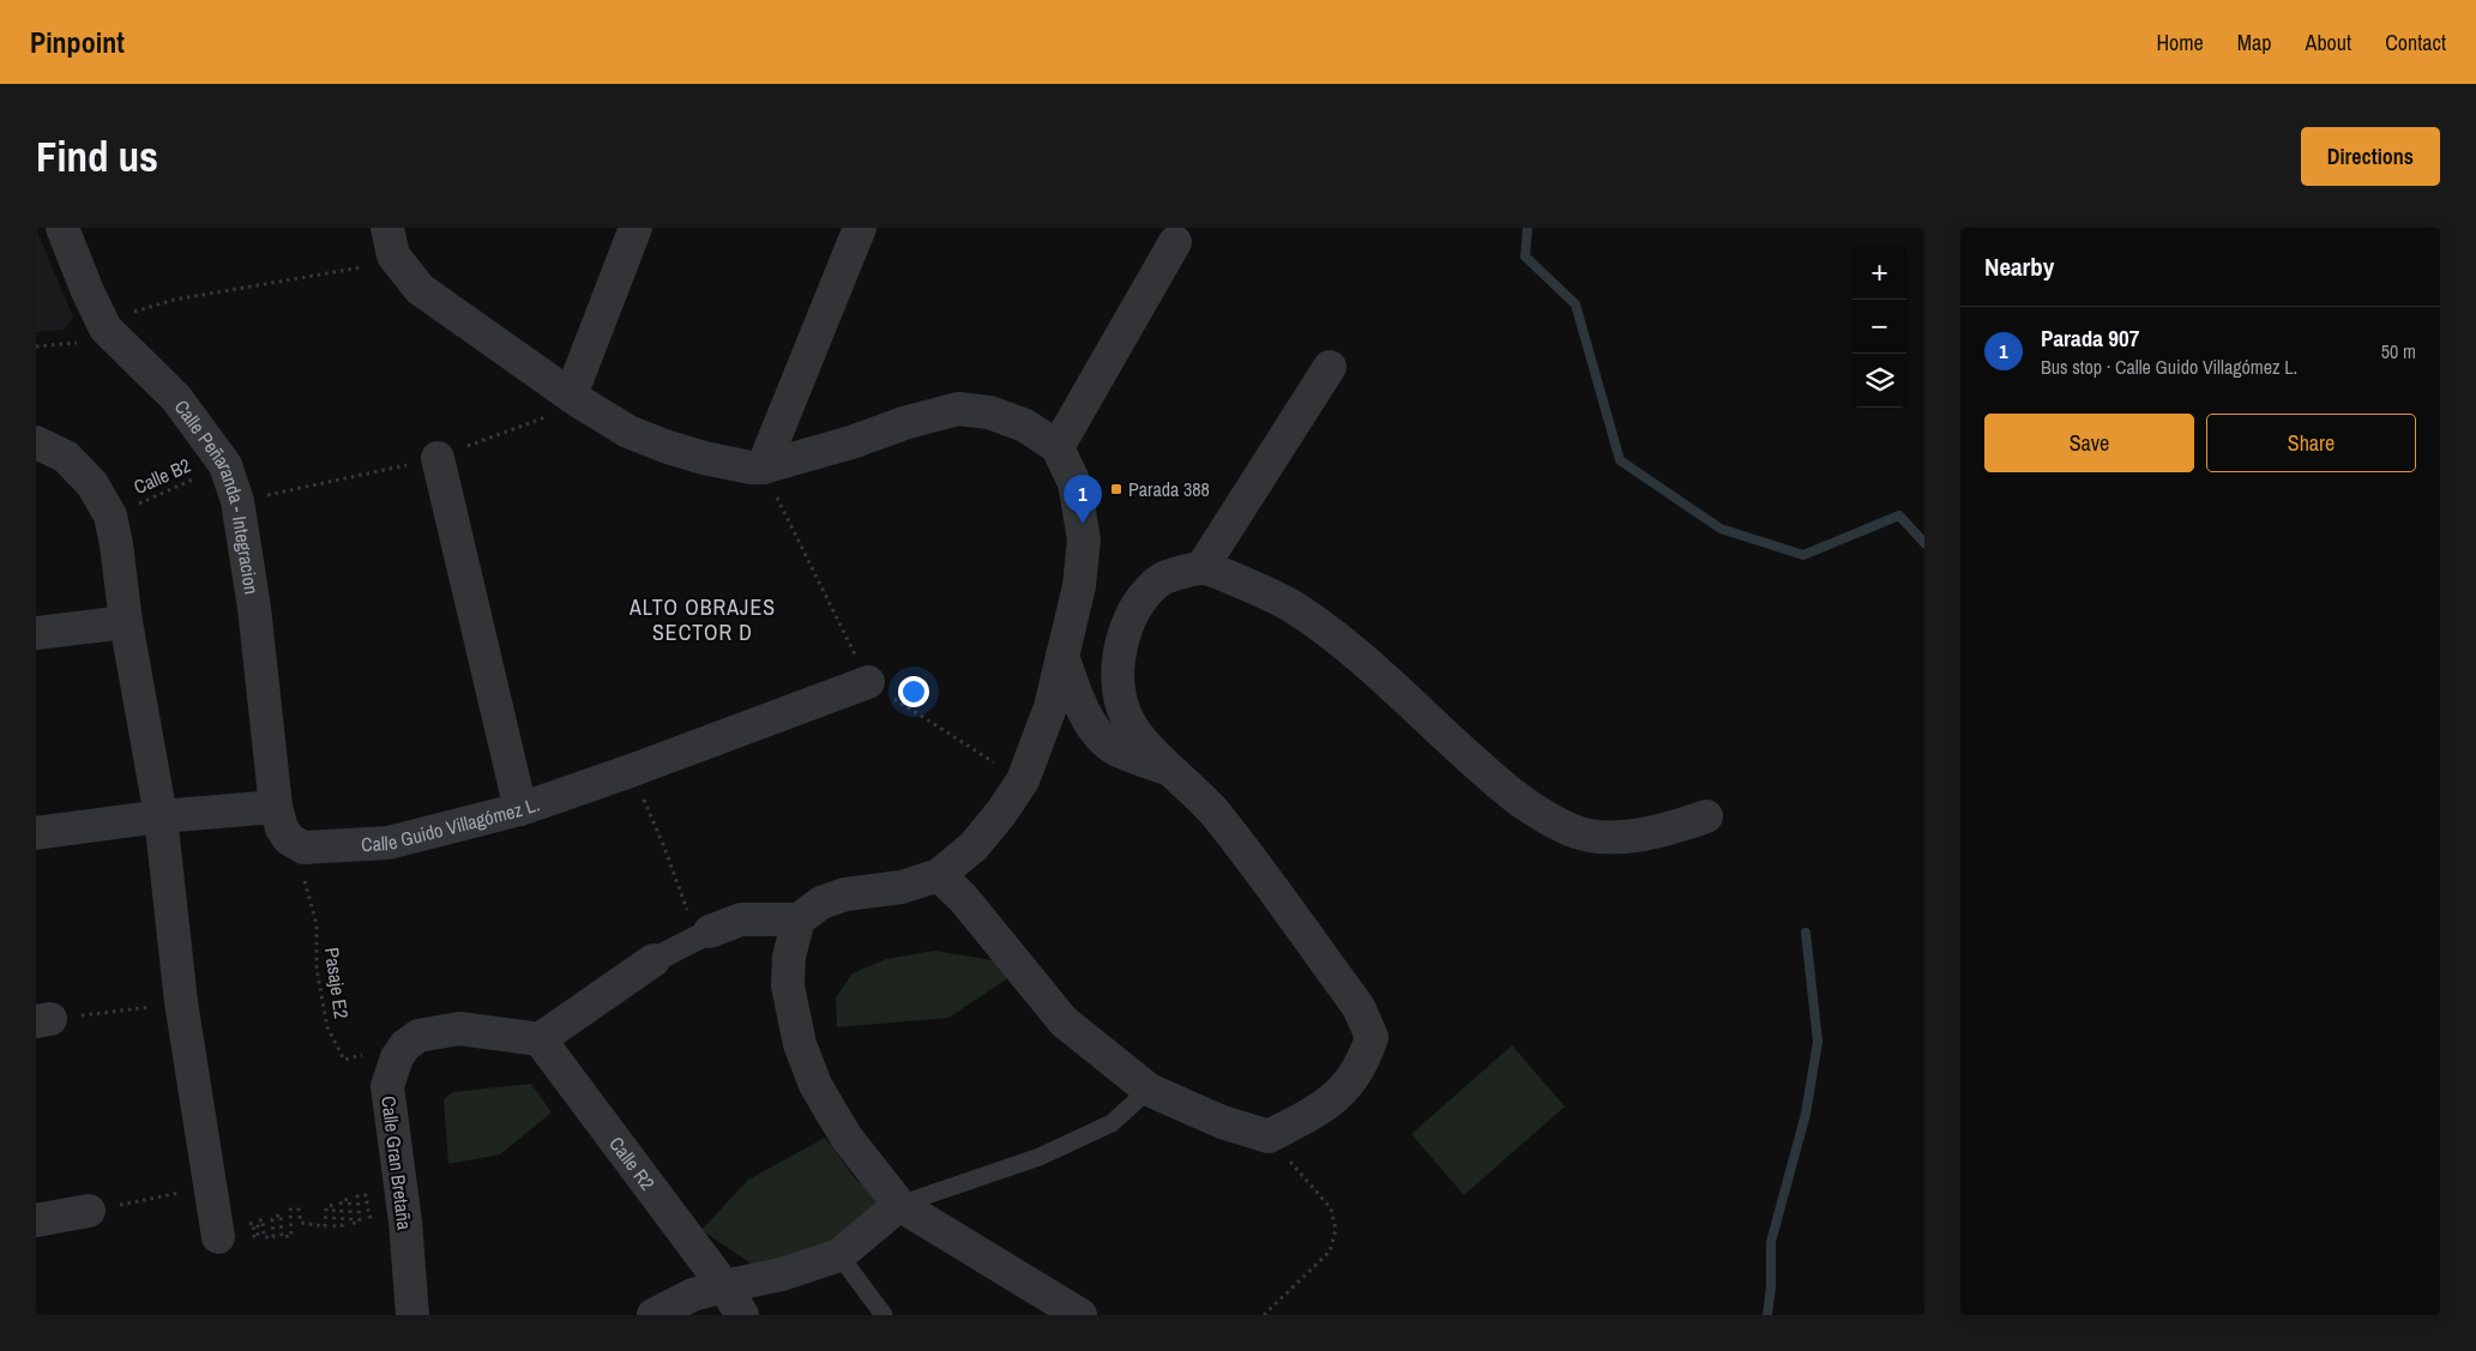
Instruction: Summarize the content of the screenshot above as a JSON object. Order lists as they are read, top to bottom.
{
  "streets": {
    "street": [
      "Calle Peñaranda - Integracion",
      "Calle Guido Villagómez L.",
      "Calle Gran Bretaña",
      "Calle R2"
    ],
    "path": ["Calle B2", "Pasaje E2"]
  },
  "crossings": [
    ["Calle B2", "Calle Peñaranda - Integracion"],
    ["Calle Guido Villagómez L.", "Pasaje E2"],
    ["Pasaje E2", "Calle Gran Bretaña"]
  ],
  "districts": ["ALTO OBRAJES SECTOR D"],
  "places": {
    "transit": ["Parada 388"]
  },
  "page": {
    "header": "Pinpoint",
    "nav": [
      "Home",
      "Map",
      "About",
      "Contact"
    ],
    "buttons": [
      "Directions",
      ["Save", "Share"]
    ],
    "title": "Find us",
    "heading": "Nearby",
    "map_buttons": ["+", "−"],
    "list": [
      {
        "mark": "1",
        "name": "Parada 907",
        "note": "Bus stop · Calle Guido Villagómez L.",
        "value": "50 m"
      }
    ],
    "pins": "1"
  }
}
